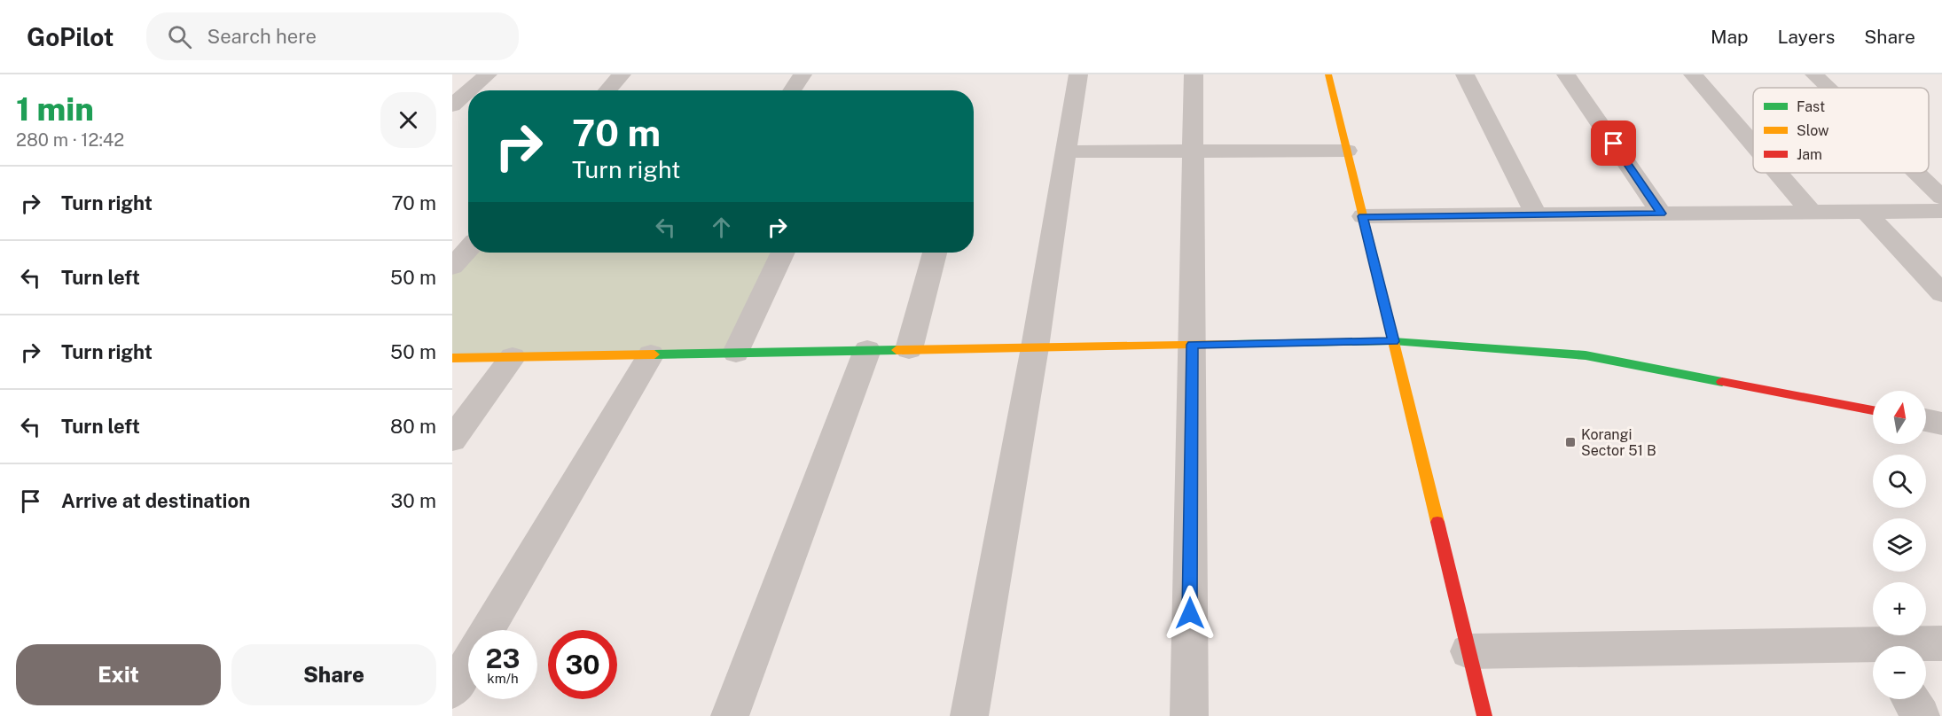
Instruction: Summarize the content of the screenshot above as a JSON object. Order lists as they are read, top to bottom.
{
  "places": {
    "transit": ["Korangi Sector 51 B"]
  },
  "legend": ["Fast", "Slow", "Jam"],
  "north": "top",
  "page": {
    "header": "GoPilot",
    "search": "Search here",
    "nav": ["Map", "Layers", "Share"],
    "heading": ["1 min", "280 m · 12:42"],
    "turn": ["70 m", "Turn right"],
    "list": [
      {
        "name": "Turn right",
        "value": "70 m"
      },
      {
        "name": "Turn left",
        "value": "50 m"
      },
      {
        "name": "Turn right",
        "value": "50 m"
      },
      {
        "name": "Turn left",
        "value": "80 m"
      },
      {
        "name": "Arrive at destination",
        "value": "30 m"
      }
    ],
    "map_buttons": ["+", "−"],
    "speed": "23 km/h",
    "limit": "30",
    "buttons": ["Exit", "Share"]
  }
}
